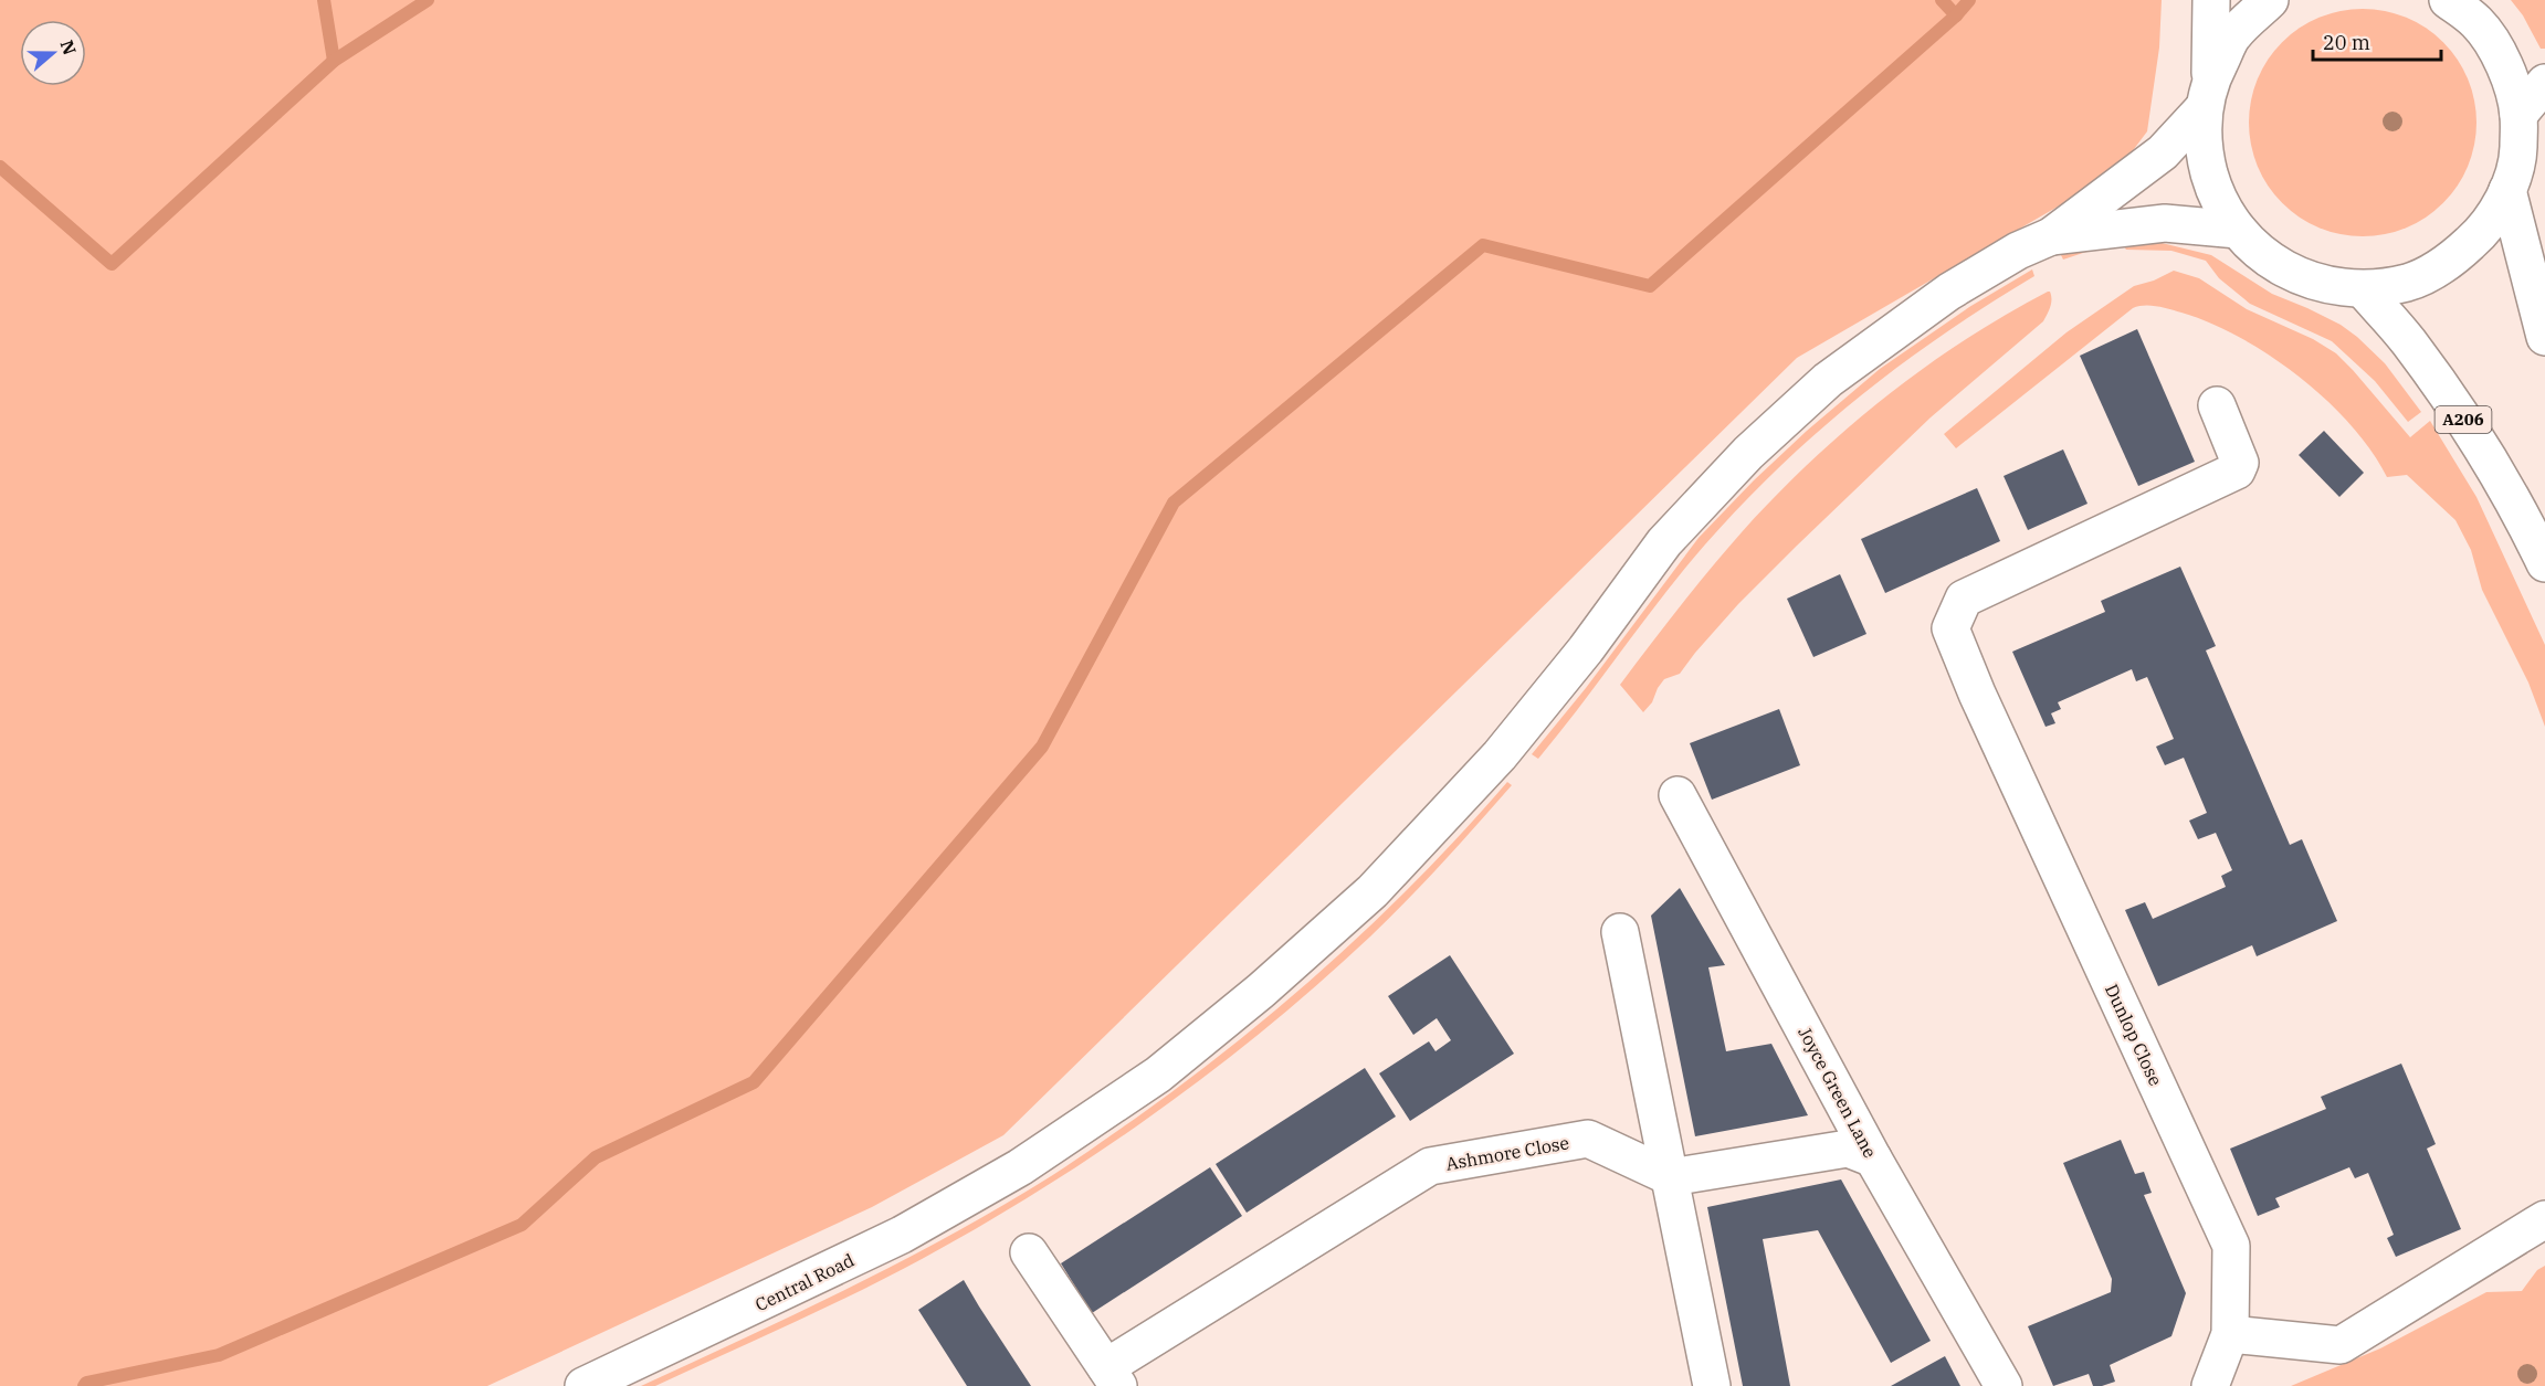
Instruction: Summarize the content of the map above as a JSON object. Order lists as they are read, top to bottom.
{
  "streets": {
    "street": [
      "A206",
      "Dunlop Close",
      "Joyce Green Lane",
      "Ashmore Close",
      "Central Road"
    ]
  },
  "scale_bar": "20 m",
  "north": "right"
}
